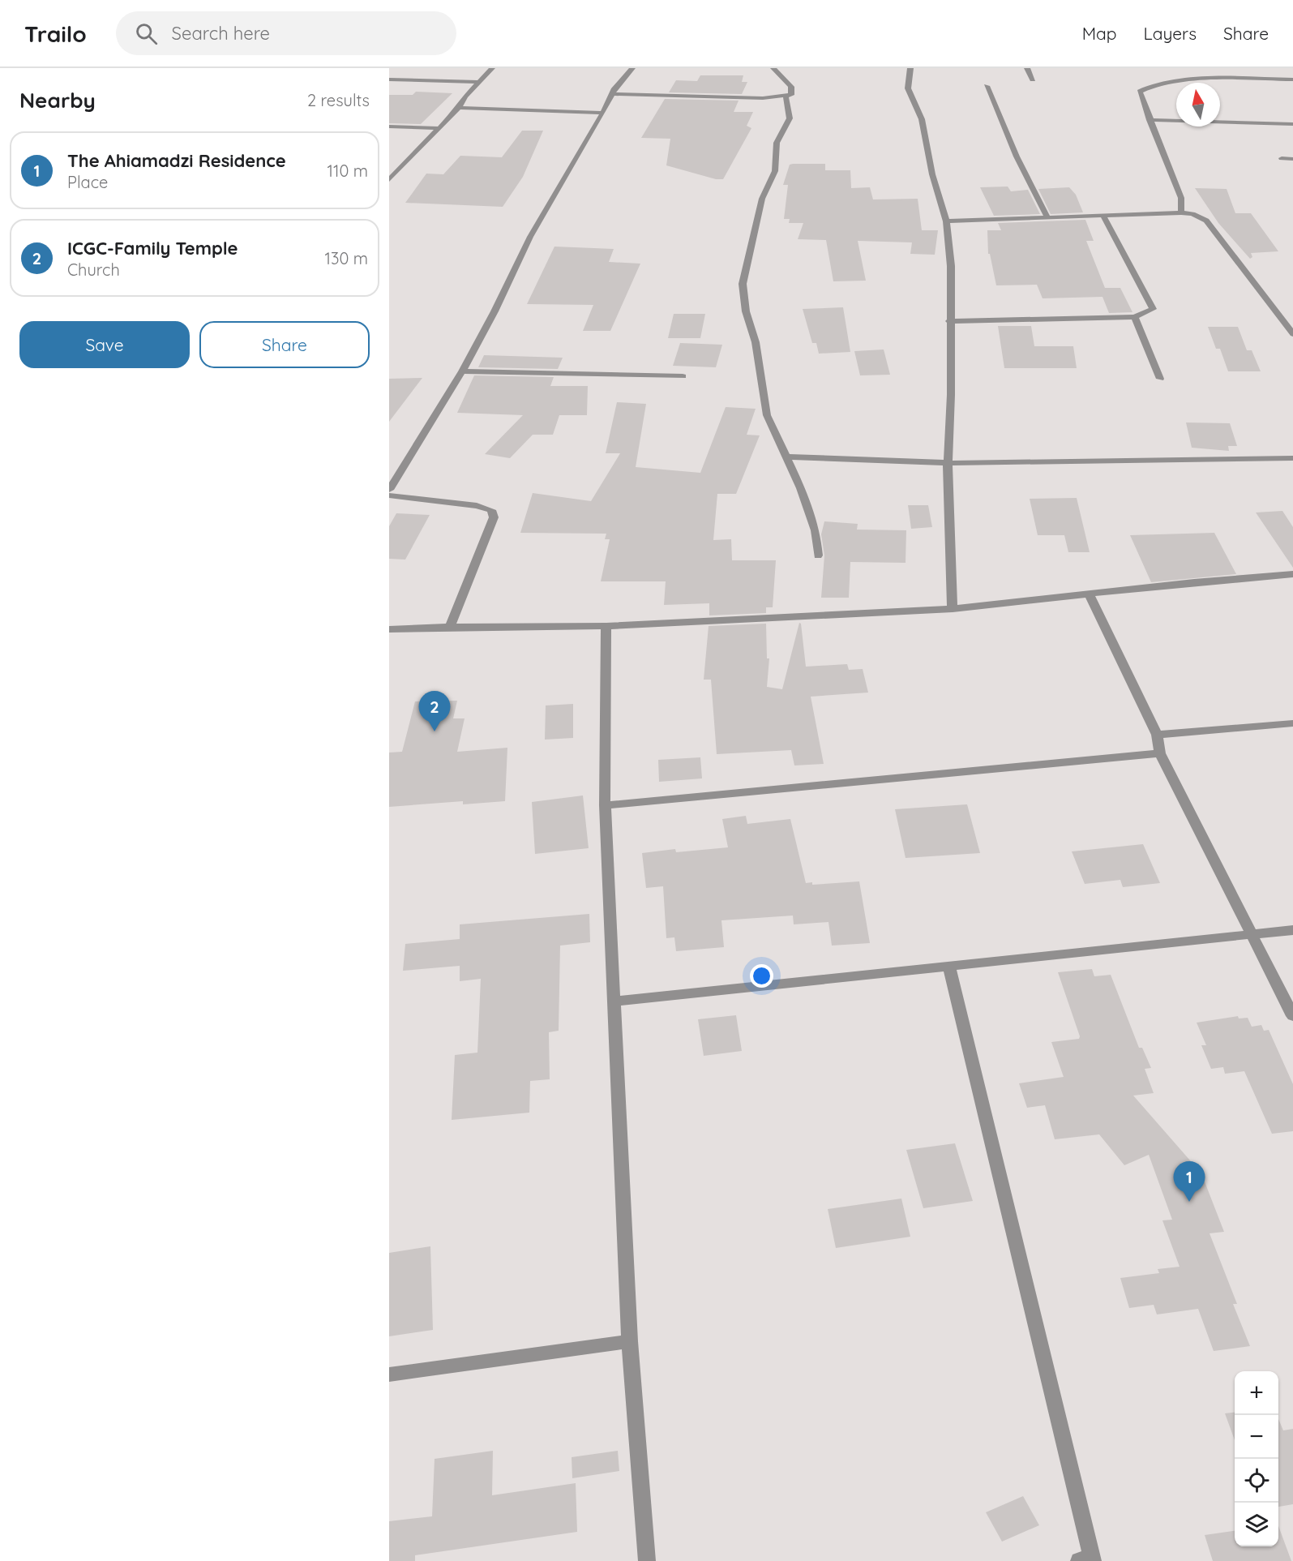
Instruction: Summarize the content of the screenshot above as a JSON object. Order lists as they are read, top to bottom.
{
  "north": "top",
  "page": {
    "header": "Trailo",
    "search": "Search here",
    "nav": ["Map", "Layers", "Share"],
    "heading": ["Nearby", "2 results"],
    "list": [
      {
        "mark": "1",
        "name": "The Ahiamadzi Residence",
        "note": "Place",
        "value": "110 m"
      },
      {
        "mark": "2",
        "name": "ICGC-Family Temple",
        "note": "Church",
        "value": "130 m"
      }
    ],
    "buttons": ["Save", "Share"],
    "pins": ["2", "1"],
    "map_buttons": ["+", "−"]
  }
}
